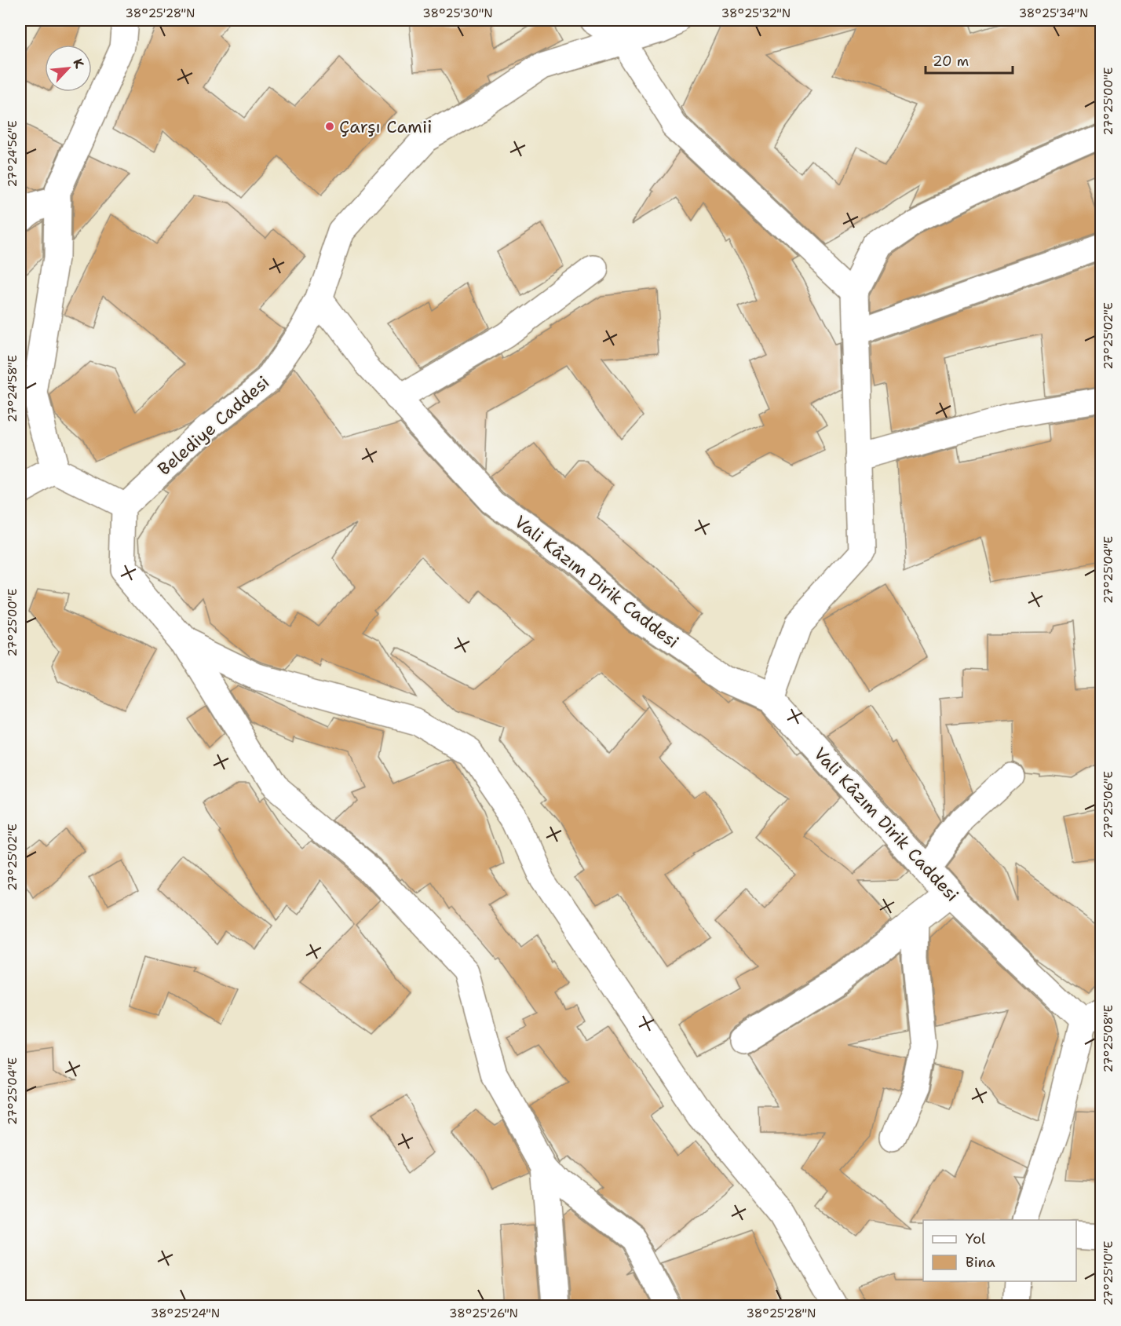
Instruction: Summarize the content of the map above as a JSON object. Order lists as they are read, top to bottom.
{
  "streets": {
    "street": ["Belediye Caddesi", "Vali Kâzım Dirik Caddesi"]
  },
  "crossings": [
    ["Belediye Caddesi", "Vali Kâzım Dirik Caddesi"]
  ],
  "places": ["Çarşı Camii"],
  "legend": ["Yol", "Bina"],
  "scale_bar": "20 m",
  "north": "top right",
  "coordinates": [
    "38°25'28\"N",
    "38°25'30\"N",
    "38°25'32\"N",
    "38°25'34\"N",
    "27°25'00\"E",
    "27°24'56\"E",
    "27°25'02\"E",
    "27°24'58\"E",
    "27°25'04\"E",
    "27°25'06\"E",
    "27°25'08\"E",
    "27°25'10\"E",
    "38°25'24\"N",
    "38°25'26\"N"
  ]
}
